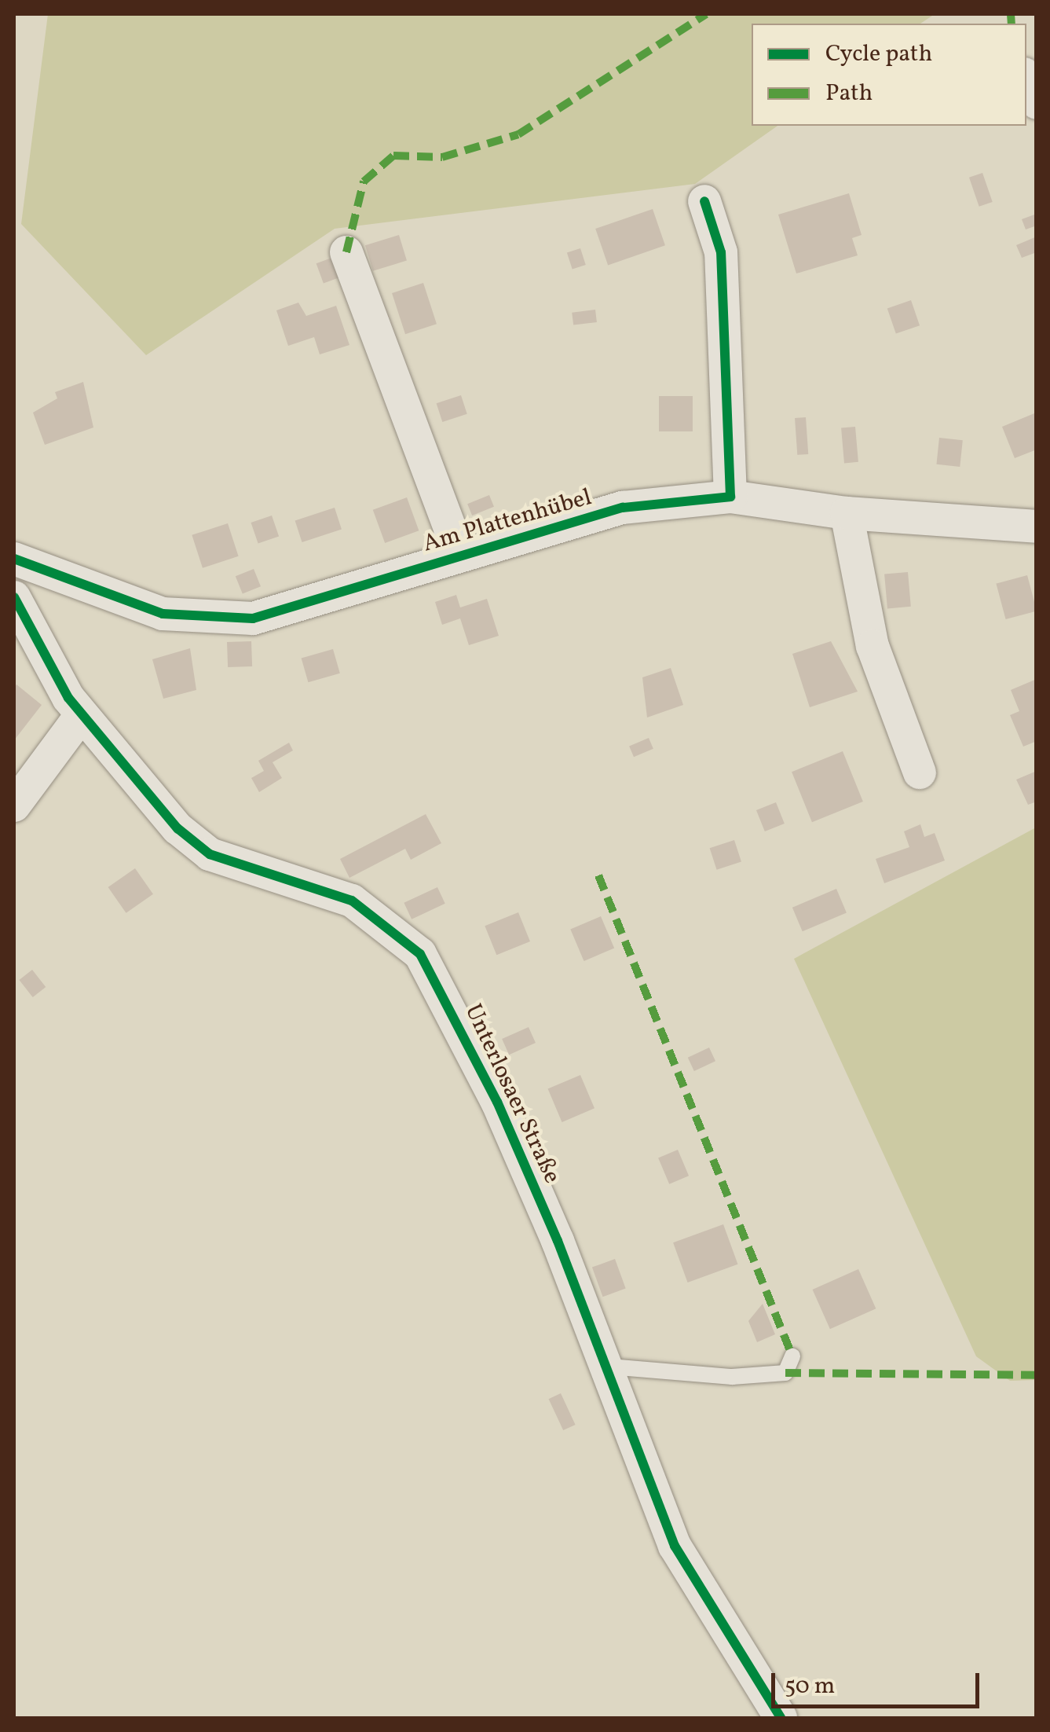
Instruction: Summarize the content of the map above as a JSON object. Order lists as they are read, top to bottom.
{
  "streets": {
    "street": ["Am Plattenhübel", "Unterlosaer Straße"]
  },
  "legend": ["Cycle path", "Path"],
  "scale_bar": "50 m"
}
